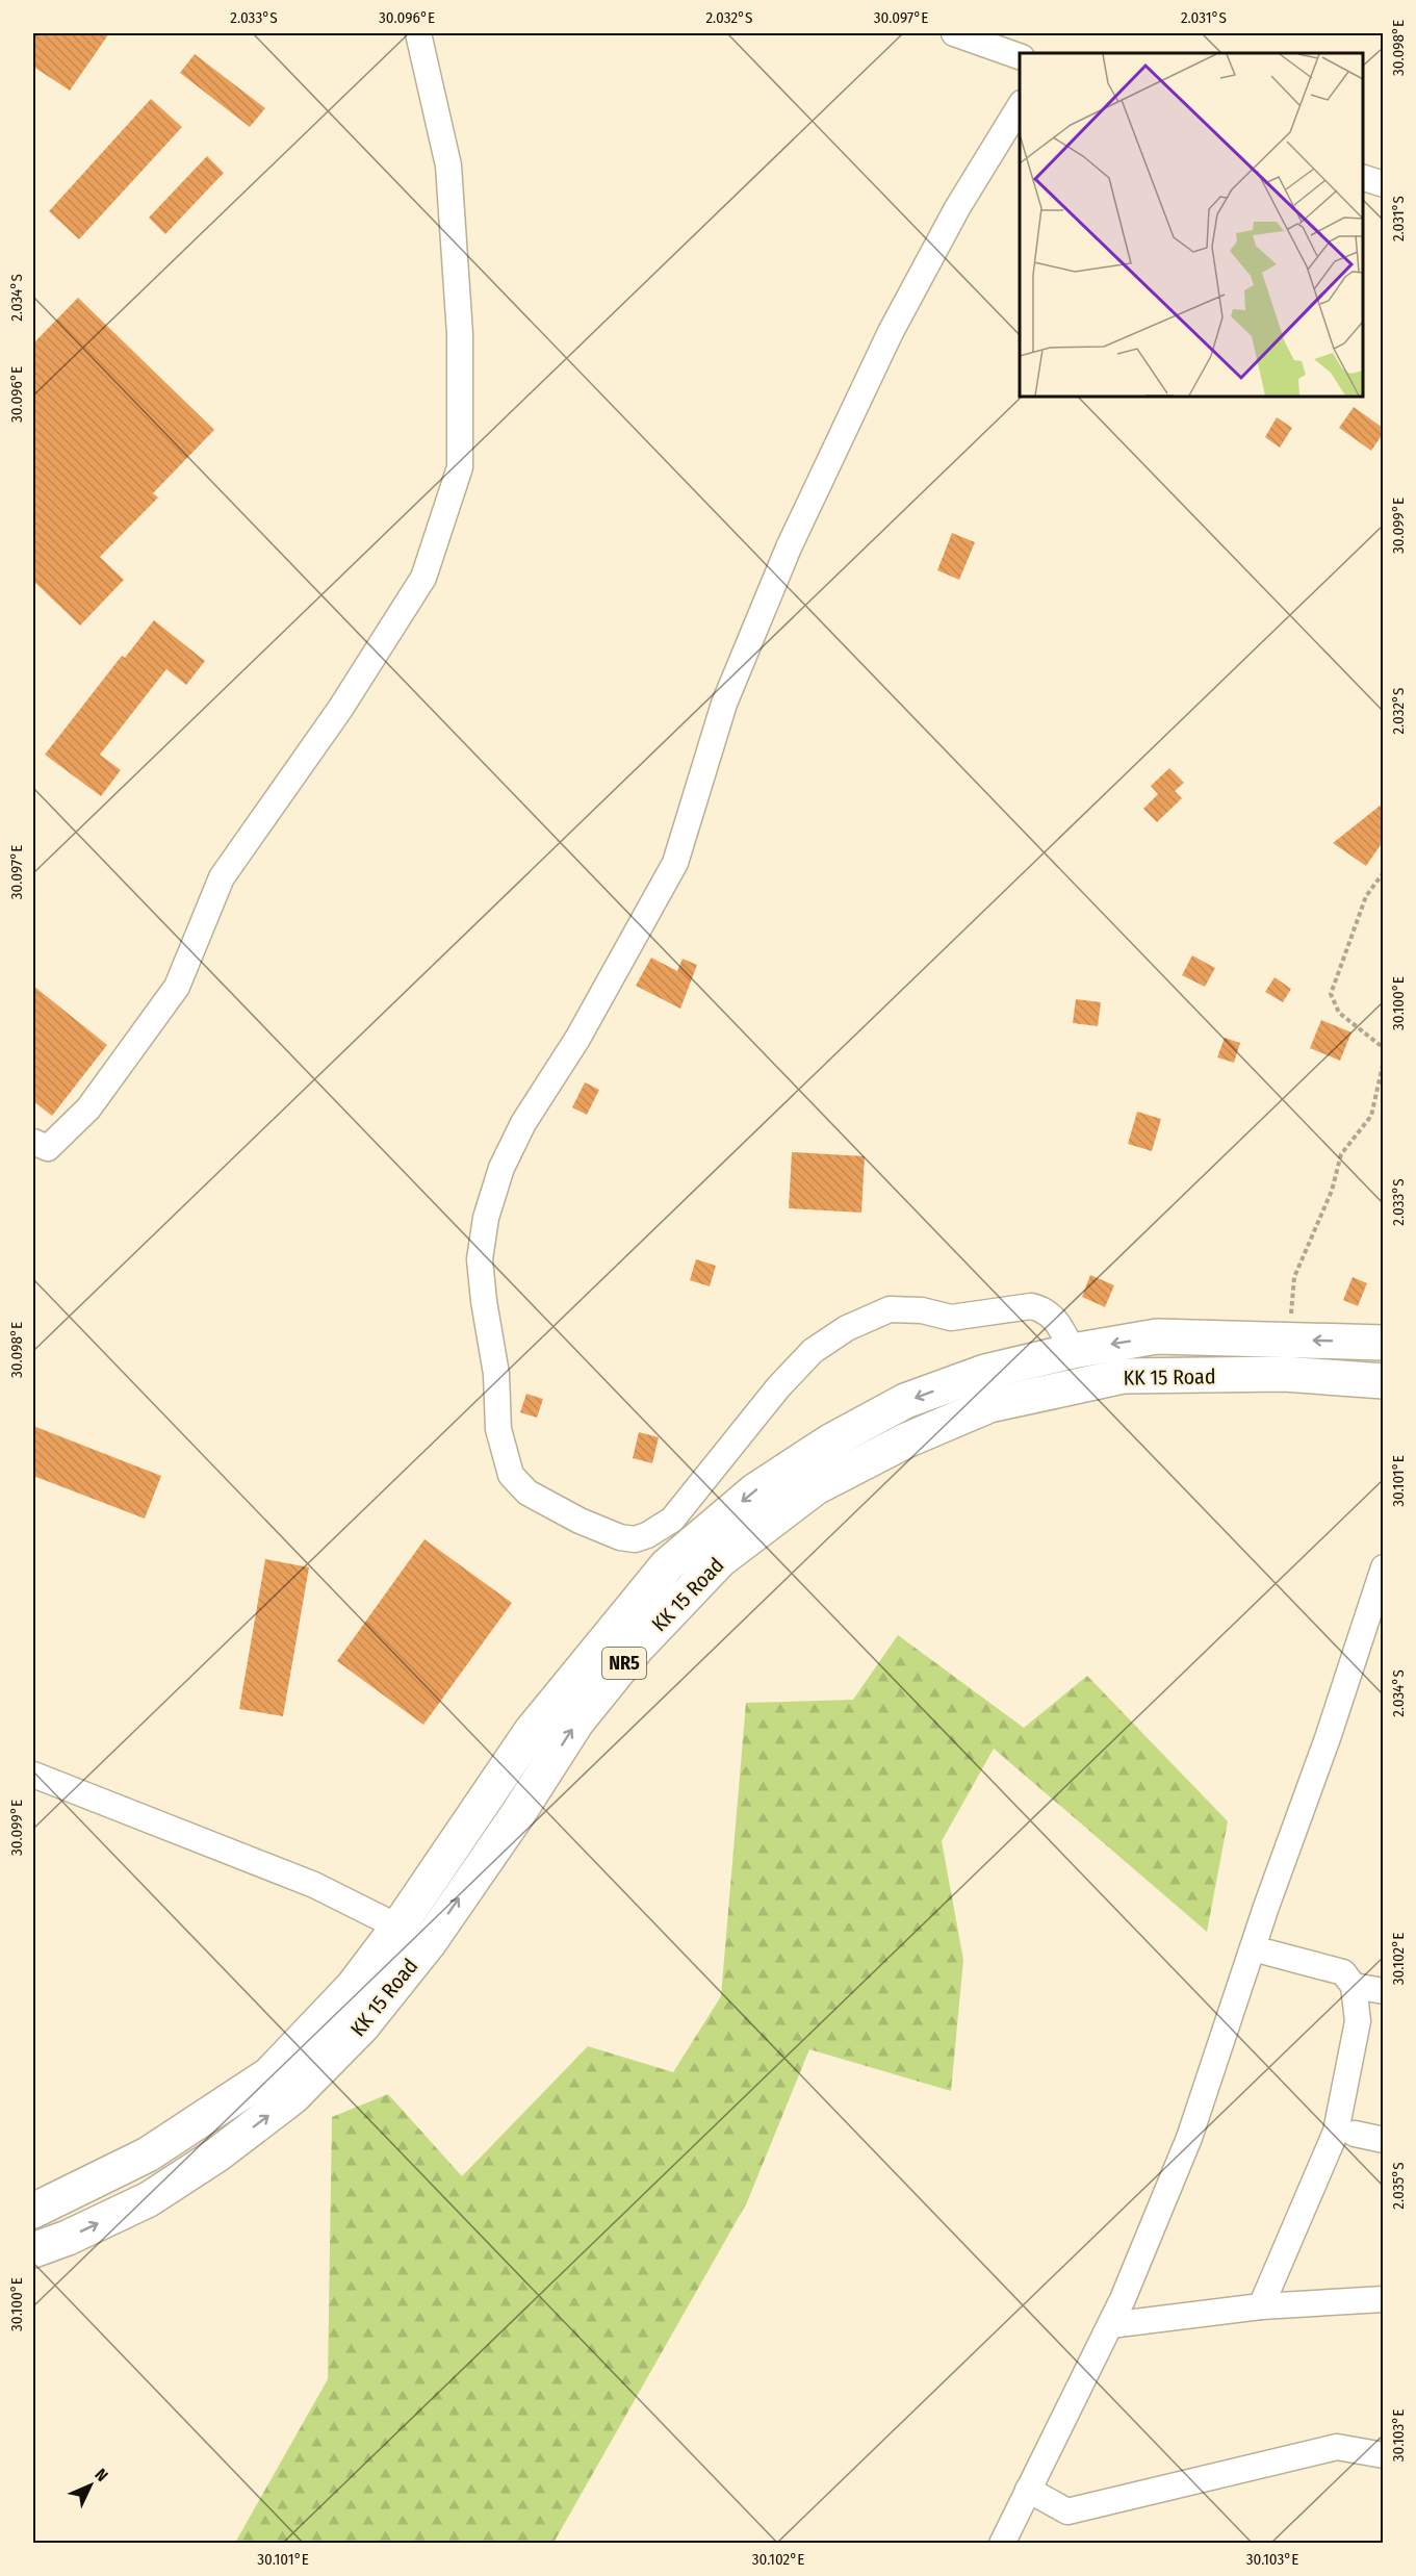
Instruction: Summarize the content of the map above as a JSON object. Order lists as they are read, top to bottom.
{
  "streets": {
    "highway": ["KK 15 Road", "NR5"]
  },
  "north": "top right",
  "coordinates": [
    "2.033°S",
    "30.096°E",
    "2.032°S",
    "30.097°E",
    "2.031°S",
    "30.098°E",
    "2.034°S",
    "30.099°E",
    "30.100°E",
    "30.101°E",
    "30.102°E",
    "2.035°S",
    "30.103°E"
  ]
}
